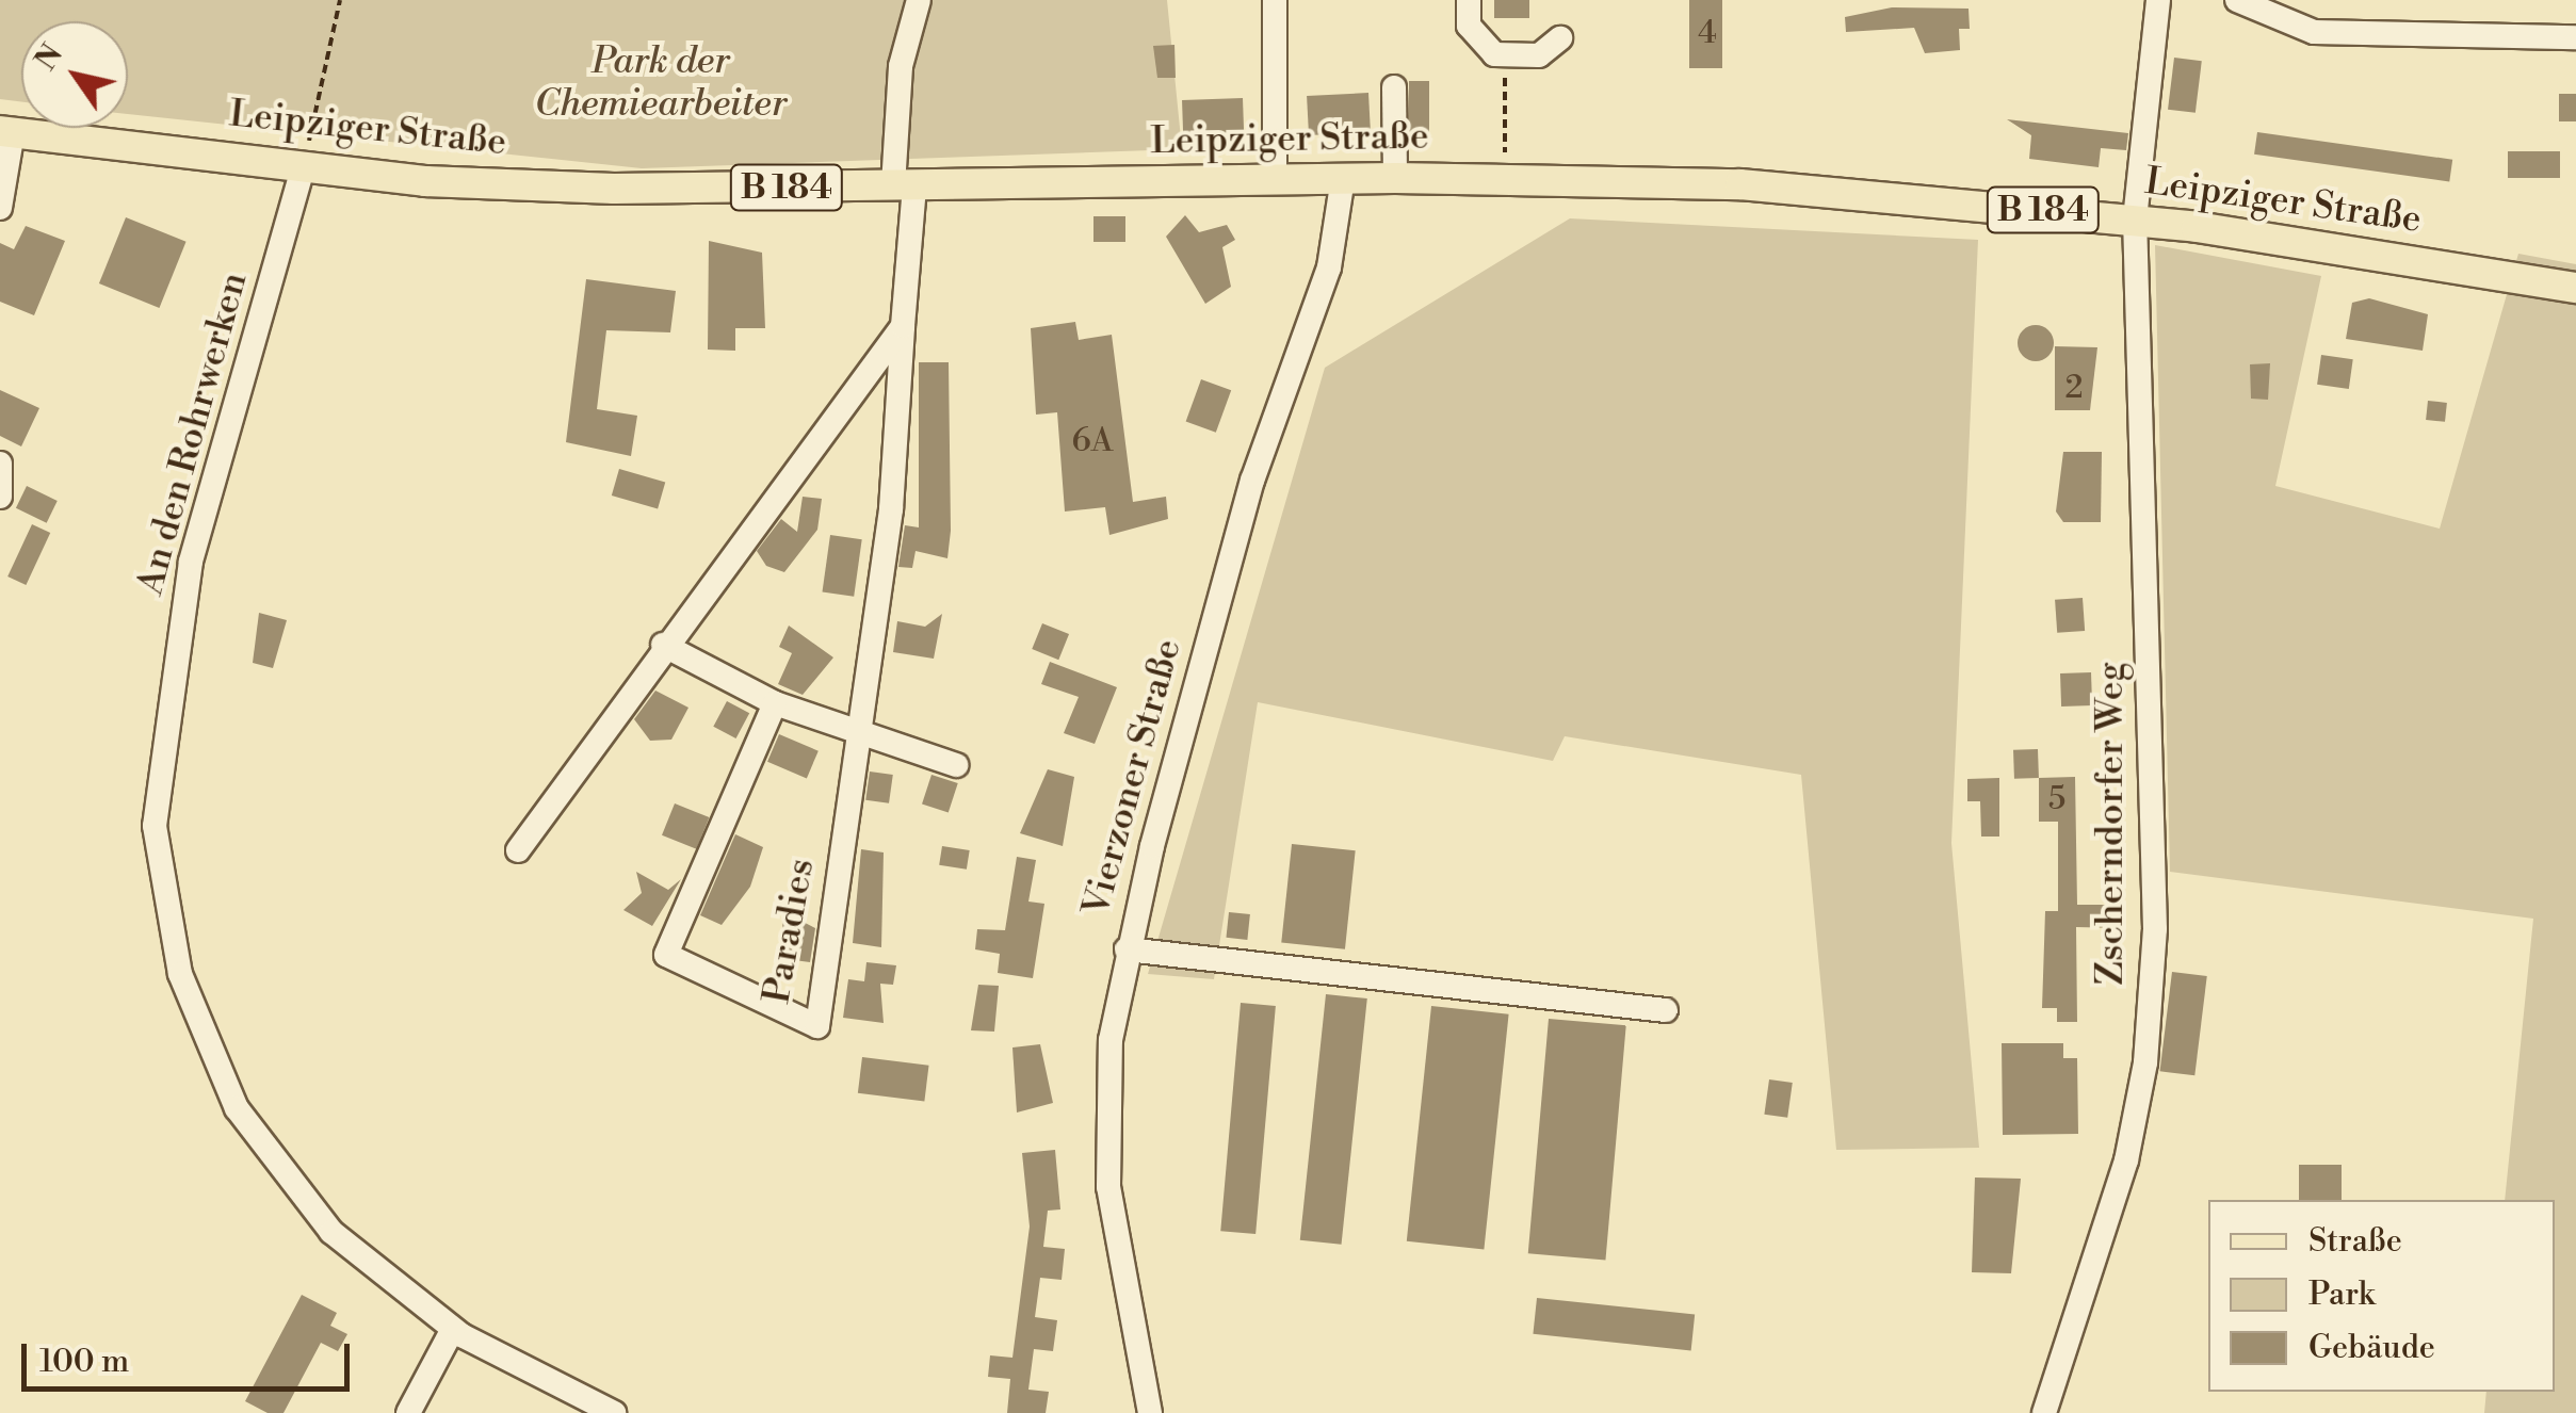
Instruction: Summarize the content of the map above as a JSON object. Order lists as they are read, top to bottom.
{
  "streets": {
    "main road": ["Leipziger Straße", "B 184"],
    "street": [
      "An den Rohrwerken",
      "Vierzoner Straße",
      "Zscherndorfer Weg",
      "Paradies"
    ]
  },
  "crossings": [
    ["Leipziger Straße", "An den Rohrwerken"],
    ["Leipziger Straße", "Vierzoner Straße"],
    ["Leipziger Straße", "Zscherndorfer Weg"],
    ["Leipziger Straße", "Paradies"]
  ],
  "parks": ["Park der Chemiearbeiter"],
  "house_numbers": [
    "4",
    "2",
    "6A",
    "5"
  ],
  "legend": ["Straße", "Park", "Gebäude"],
  "scale_bar": "100 m",
  "north": "top left"
}
